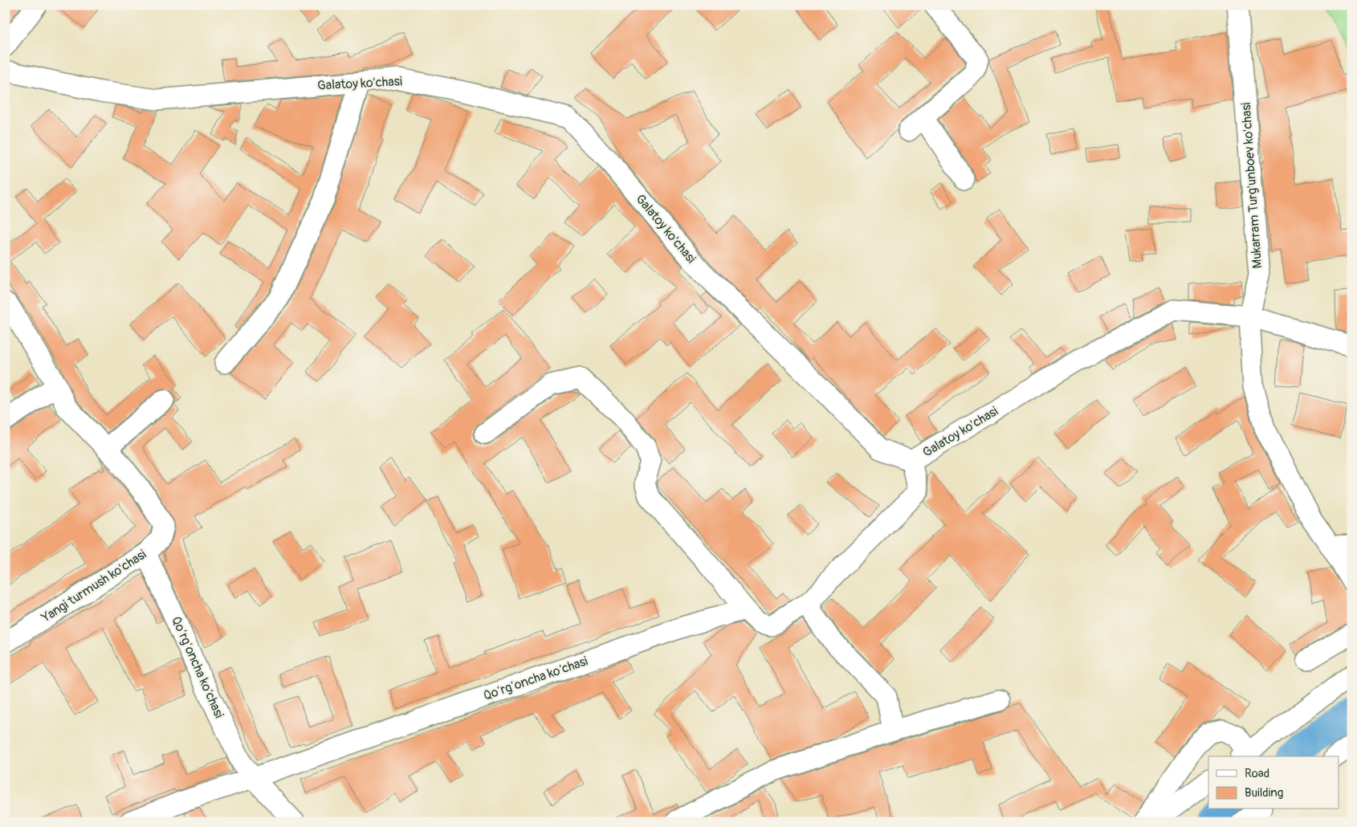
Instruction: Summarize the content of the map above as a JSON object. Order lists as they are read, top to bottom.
{
  "streets": {
    "street": [
      "Galatoy ko'chasi",
      "Mukarram Turg'unboev ko'chasi",
      "Yangi turmush ko'chasi",
      "Qo‘rg‘oncha ko‘chasi"
    ]
  },
  "crossings": [
    ["Galatoy ko'chasi", "Mukarram Turg'unboev ko'chasi"],
    ["Yangi turmush ko'chasi", "Qo‘rg‘oncha ko‘chasi"]
  ],
  "legend": ["Road", "Building"]
}
